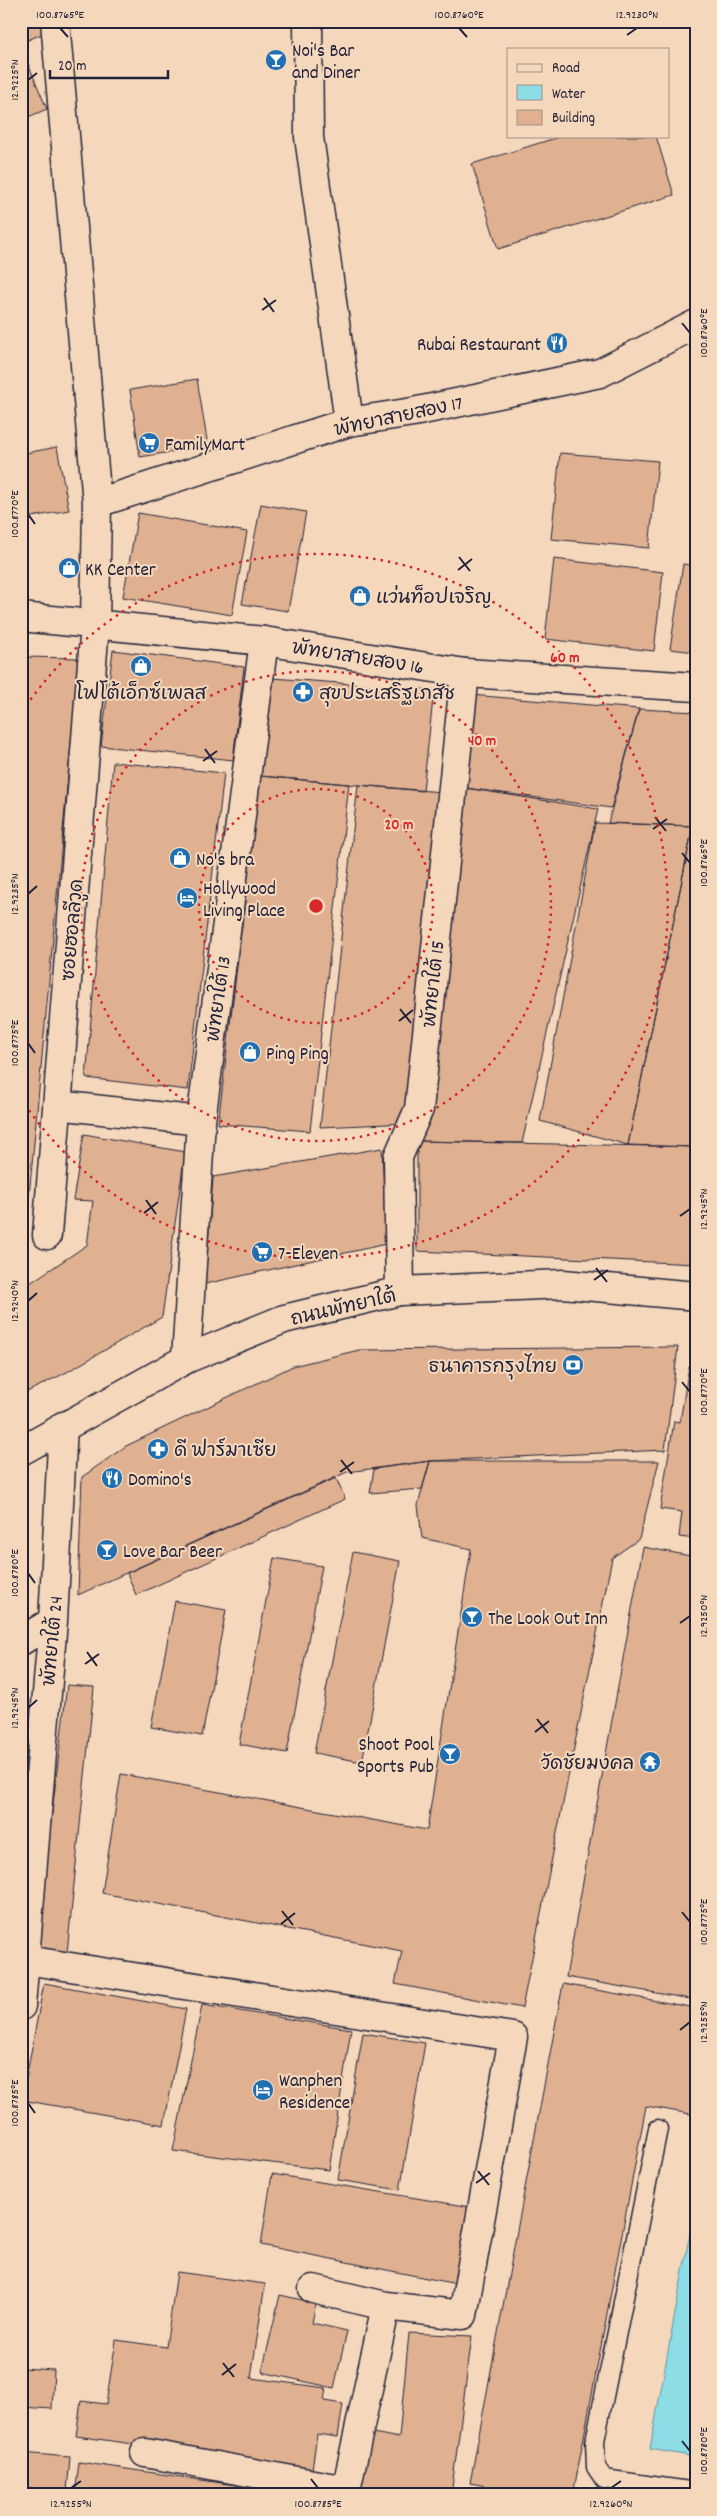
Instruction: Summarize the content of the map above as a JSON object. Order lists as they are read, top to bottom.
{
  "streets": {
    "street": [
      "พัทยาสายสอง 17",
      "พัทยาสายสอง 16",
      "ซอยฮอลลีวูด",
      "พัทยาใต้ 15",
      "พัทยาใต้ 13",
      "ถนนพัทยาใต้",
      "พัทยาใต้ 24"
    ]
  },
  "crossings": [
    ["พัทยาสายสอง 17", "ซอยฮอลลีวูด"],
    ["พัทยาสายสอง 16", "ซอยฮอลลีวูด"],
    ["พัทยาสายสอง 16", "พัทยาใต้ 15"],
    ["พัทยาสายสอง 16", "พัทยาใต้ 13"],
    ["พัทยาใต้ 15", "ถนนพัทยาใต้"],
    ["พัทยาใต้ 13", "ถนนพัทยาใต้"],
    ["ถนนพัทยาใต้", "พัทยาใต้ 24"]
  ],
  "places": {
    "bar": [
      "Noi's Bar and Diner",
      "Love Bar Beer",
      "The Look Out Inn",
      "Shoot Pool Sports Pub"
    ],
    "restaurant": ["Rubai Restaurant", "Domino's"],
    "supermarket": ["FamilyMart", "7-Eleven"],
    "shop": [
      "KK Center",
      "แว่นท็อปเจริญ",
      "โฟโต้เอ็กซ์เพลส",
      "No's bra",
      "Ping Ping"
    ],
    "pharmacy": ["สุขประเสริฐเภสัช", "ดี ฟาร์มาเซีย"],
    "hotel": ["Hollywood Living Place", "Wanphen Residence"],
    "bank": ["ธนาคารกรุงไทย"],
    "temple": ["วัดชัยมงคล"]
  },
  "legend": ["Road", "Water", "Building"],
  "scale_bar": "20 m",
  "coordinates": [
    "100.8765°E",
    "100.8760°E",
    "12.9230°N",
    "12.9225°N",
    "100.8770°E",
    "12.9235°N",
    "100.8775°E",
    "12.9245°N",
    "12.9240°N",
    "100.8780°E",
    "12.9250°N",
    "12.9255°N",
    "100.8785°E",
    "12.9260°N"
  ],
  "rings": ["60 m", "40 m", "20 m"]
}
